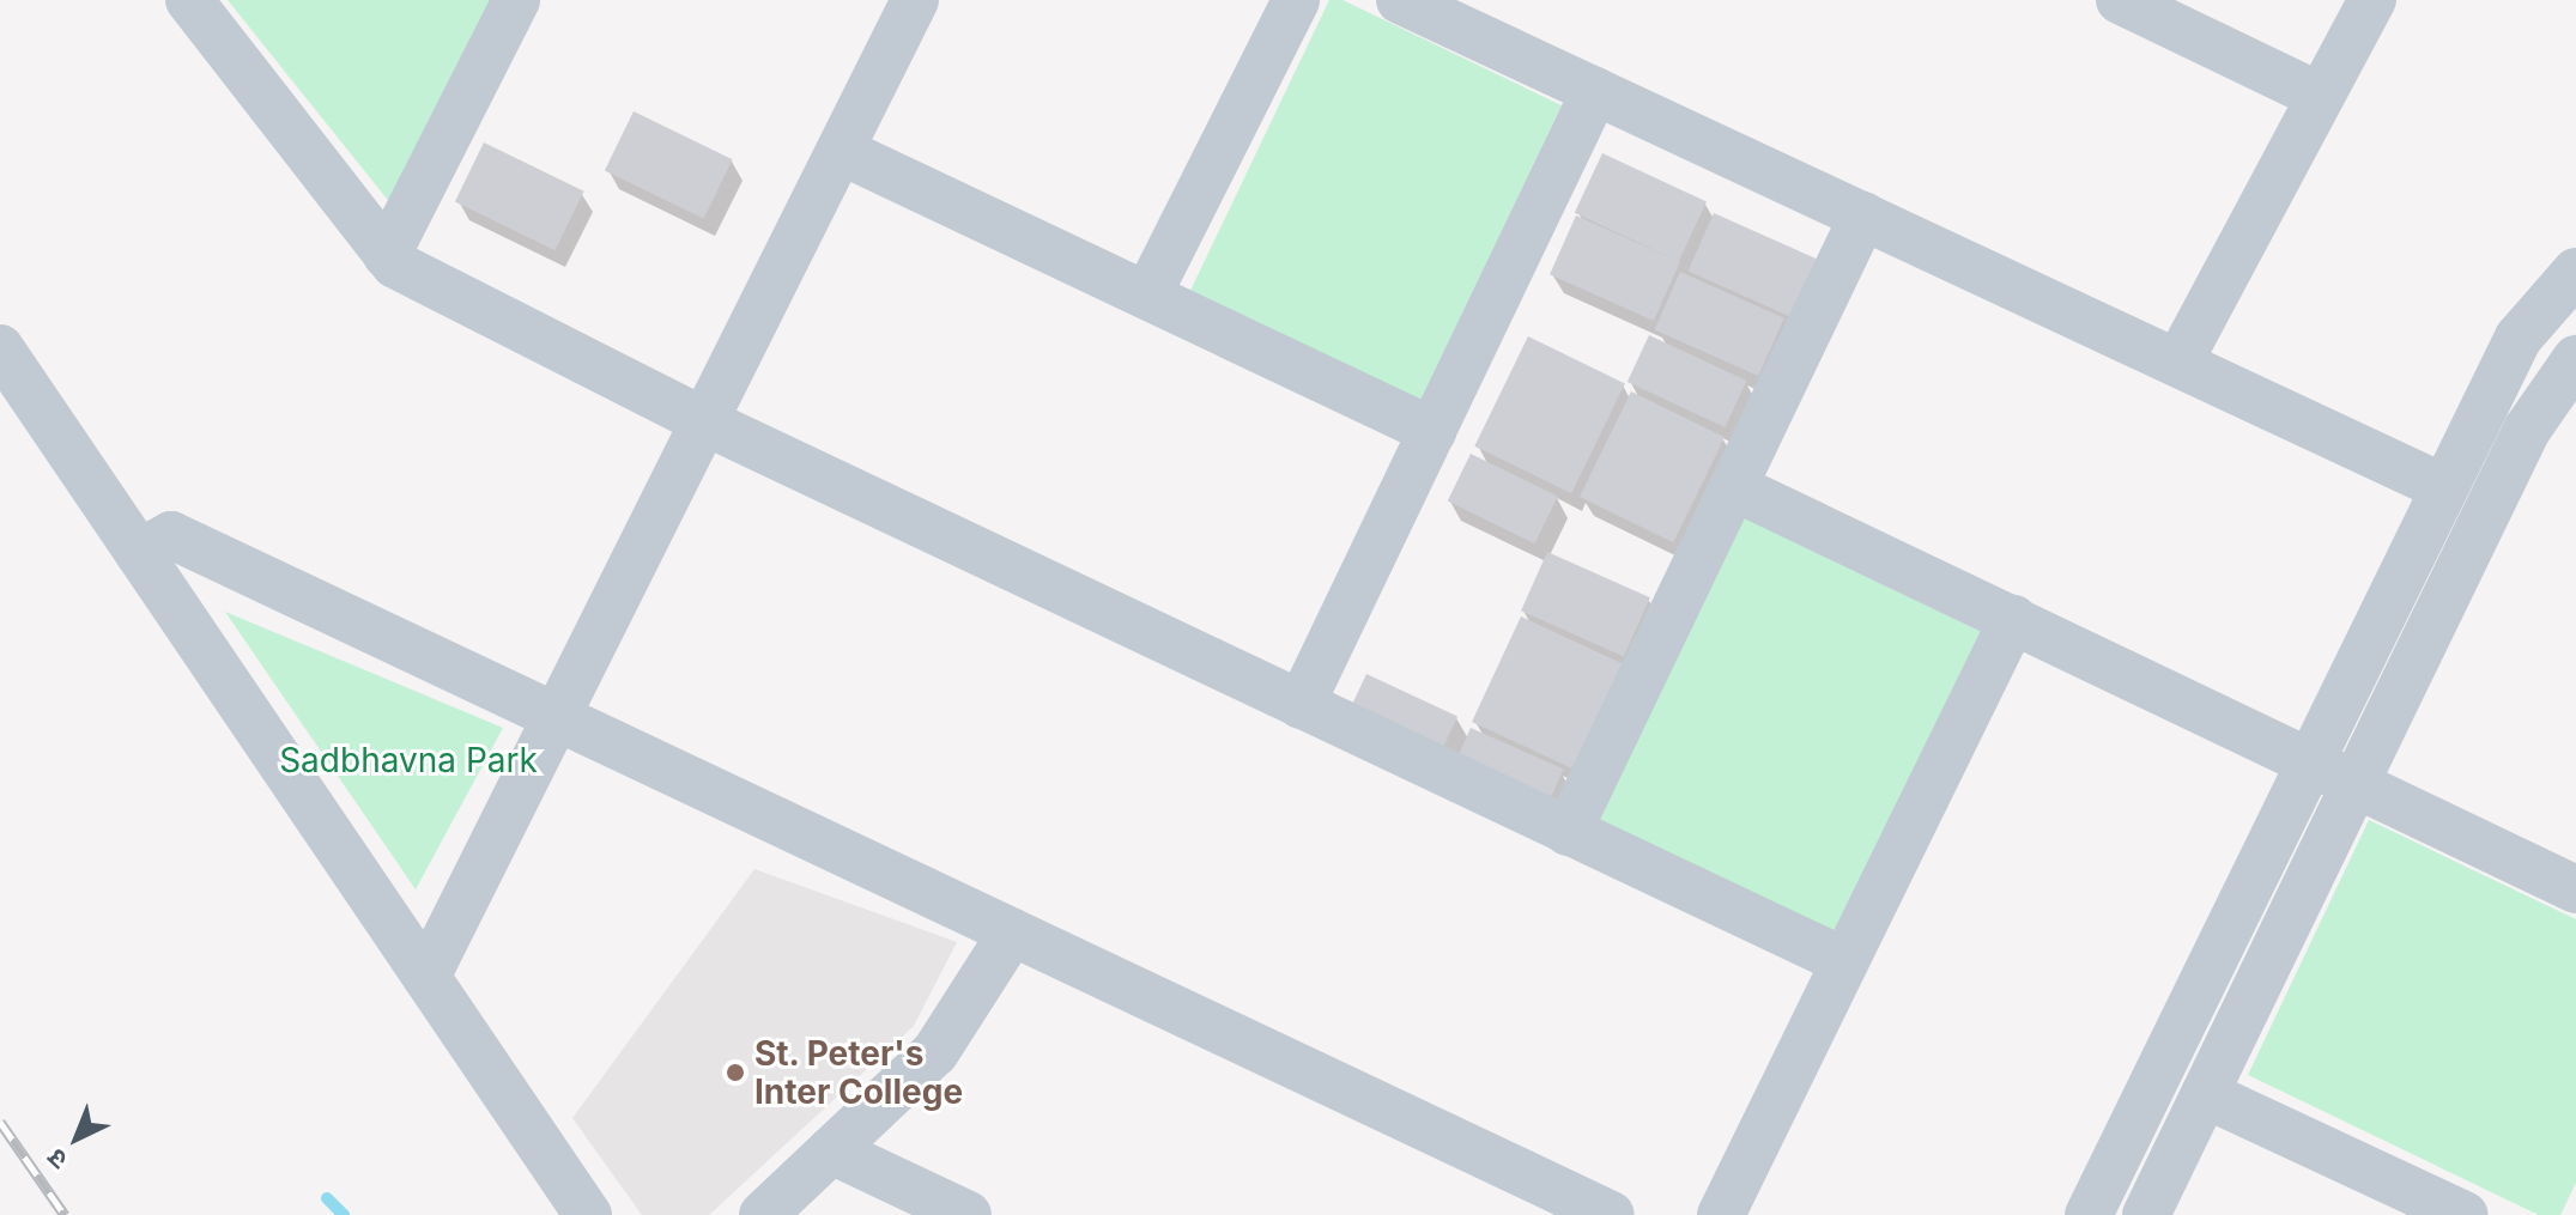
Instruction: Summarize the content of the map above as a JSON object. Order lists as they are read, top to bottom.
{
  "parks": ["Sadbhavna Park"],
  "places": ["St. Peter's Inter College"],
  "north": "bottom left"
}
